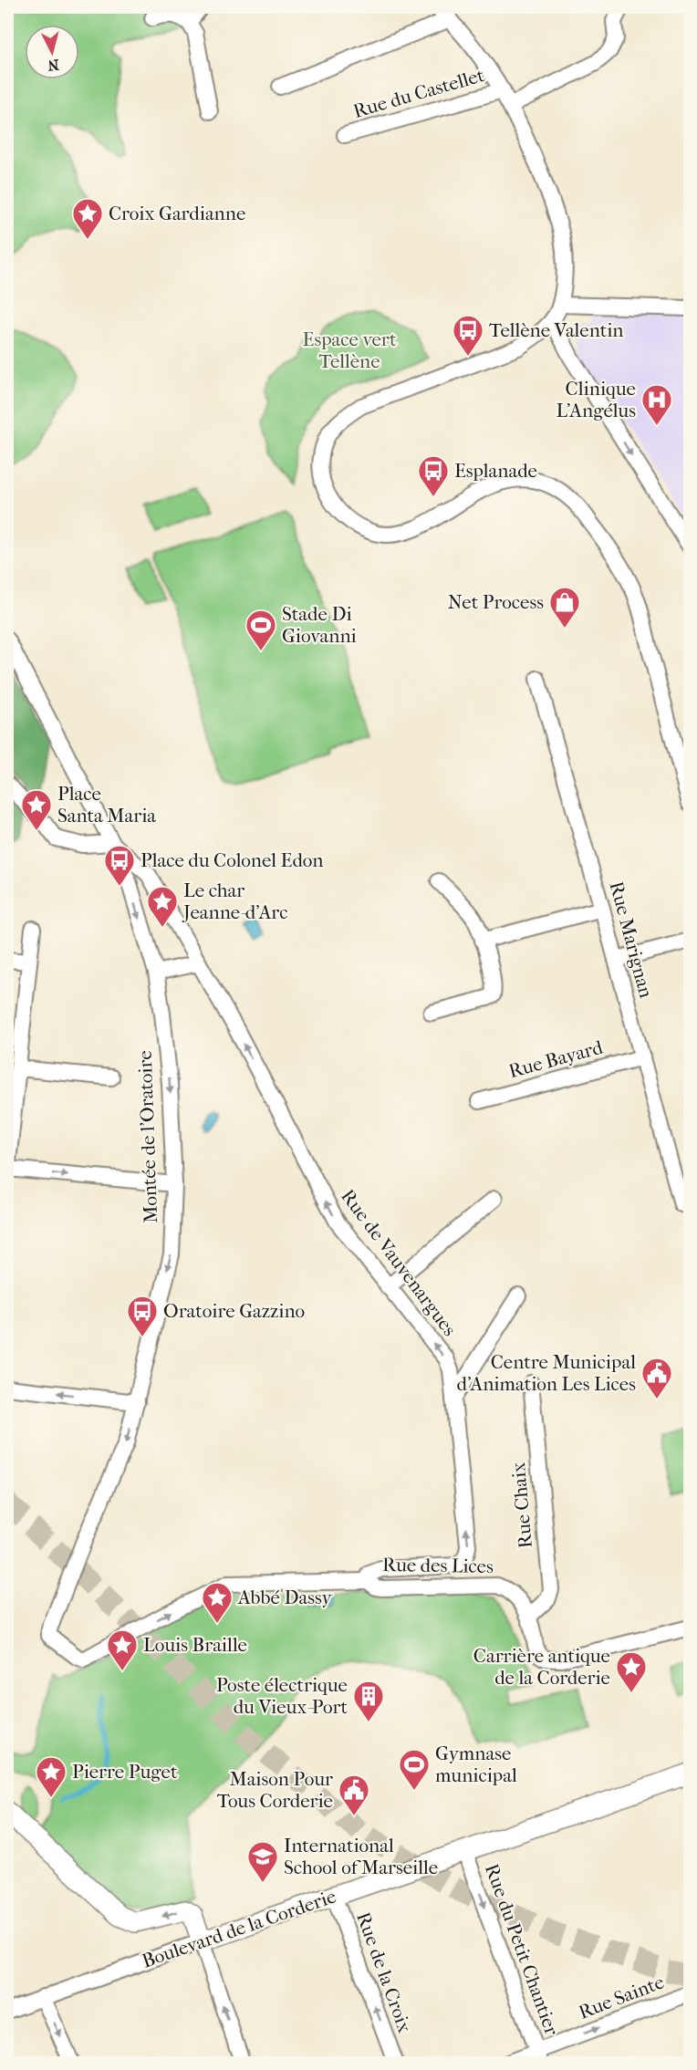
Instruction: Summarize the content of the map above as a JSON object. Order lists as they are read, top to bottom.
{
  "streets": {
    "main road": ["Boulevard de la Corderie"],
    "street": [
      "Rue du Castellet",
      "Rue Marignan",
      "Rue Bayard",
      "Montée de l'Oratoire",
      "Rue de Vauvenargues",
      "Rue Chaix",
      "Rue des Lices",
      "Rue du Petit Chantier",
      "Rue de la Croix",
      "Rue Sainte"
    ]
  },
  "crossings": [
    ["Rue Marignan", "Rue Bayard"],
    ["Montée de l'Oratoire", "Rue de Vauvenargues"],
    ["Montée de l'Oratoire", "Rue des Lices"],
    ["Rue de Vauvenargues", "Rue des Lices"],
    ["Rue Chaix", "Rue des Lices"],
    ["Boulevard de la Corderie", "Rue du Petit Chantier"],
    ["Boulevard de la Corderie", "Rue de la Croix"],
    ["Rue du Petit Chantier", "Rue Sainte"]
  ],
  "one_way": [
    "Rue de Vauvenargues",
    "Rue du Petit Chantier",
    "Rue de la Croix",
    "Rue Sainte"
  ],
  "parks": ["Espace vert Tellène"],
  "places": {
    "place": [
      "Croix Gardianne",
      "Place Santa Maria",
      "Le char Jeanne-d'Arc",
      "Abbé Dassy",
      "Louis Braille",
      "Carrière antique de la Corderie",
      "Pierre Puget"
    ],
    "bus stop": [
      "Tellène Valentin",
      "Esplanade",
      "Place du Colonel Edon",
      "Oratoire Gazzino"
    ],
    "hospital": ["Clinique L'Angélus"],
    "shop": ["Net Process"],
    "sports": ["Stade Di Giovanni", "Gymnase municipal"],
    "public building": ["Centre Municipal d'Animation Les Lices", "Maison Pour Tous Corderie"],
    "building": ["Poste électrique du Vieux-Port"],
    "school or university": ["International School of Marseille"]
  },
  "north": "bottom"
}
